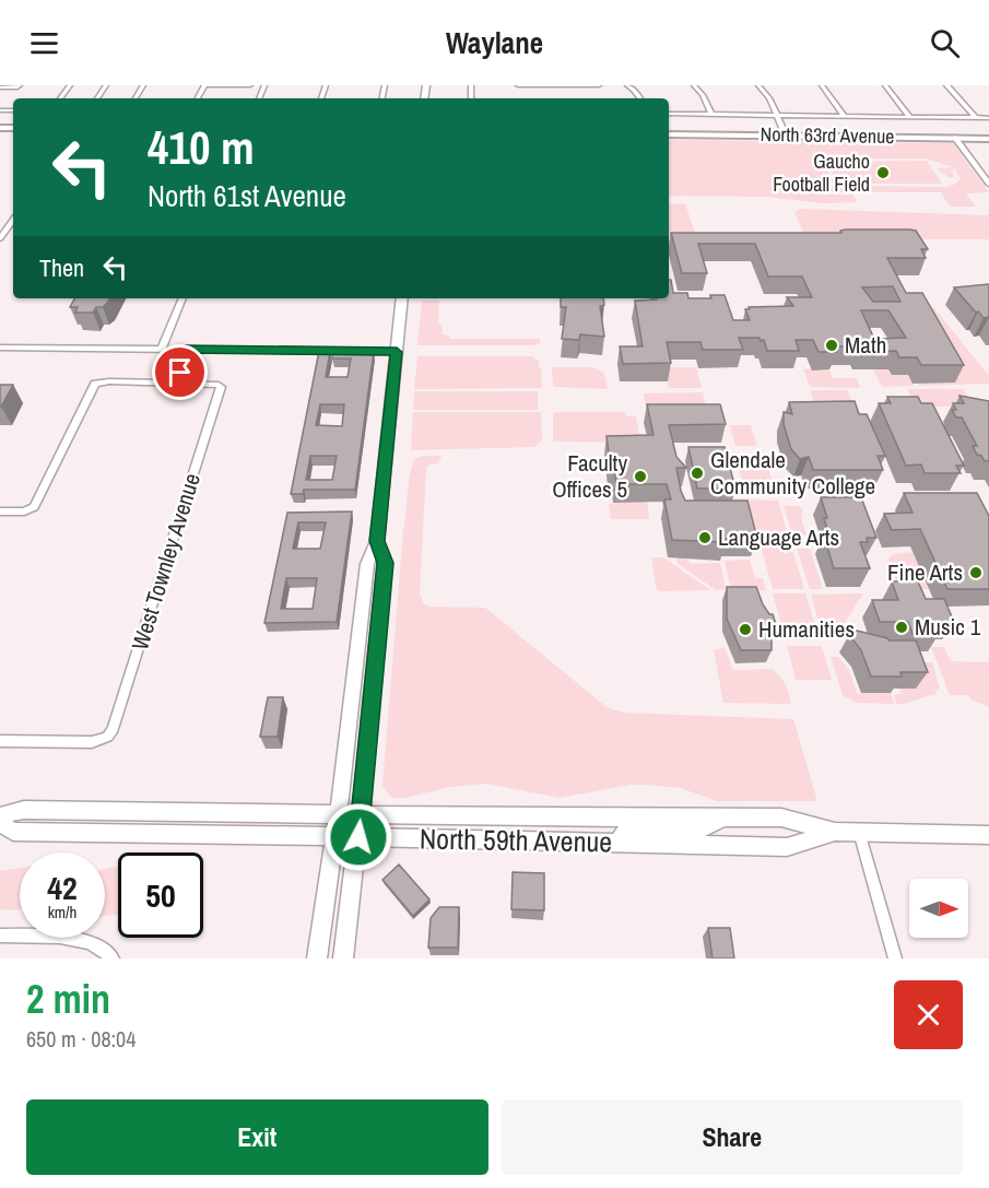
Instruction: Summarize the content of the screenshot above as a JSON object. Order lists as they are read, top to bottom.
{
  "streets": {
    "main road": ["North 59th Avenue"],
    "street": ["North 63rd Avenue", "West Townley Avenue"]
  },
  "places": [
    "Gaucho Football Field",
    "Math",
    "Glendale Community College",
    "Faculty Offices 5",
    "Language Arts",
    "Fine Arts",
    "Music 1",
    "Humanities"
  ],
  "north": "right",
  "page": {
    "header": "Waylane",
    "turn": ["410 m", "North 61st Avenue"],
    "then": "Then",
    "speed": "42 km/h",
    "limit": "50",
    "heading": ["2 min", "650 m · 08:04"],
    "buttons": ["Exit", "Share"]
  }
}
